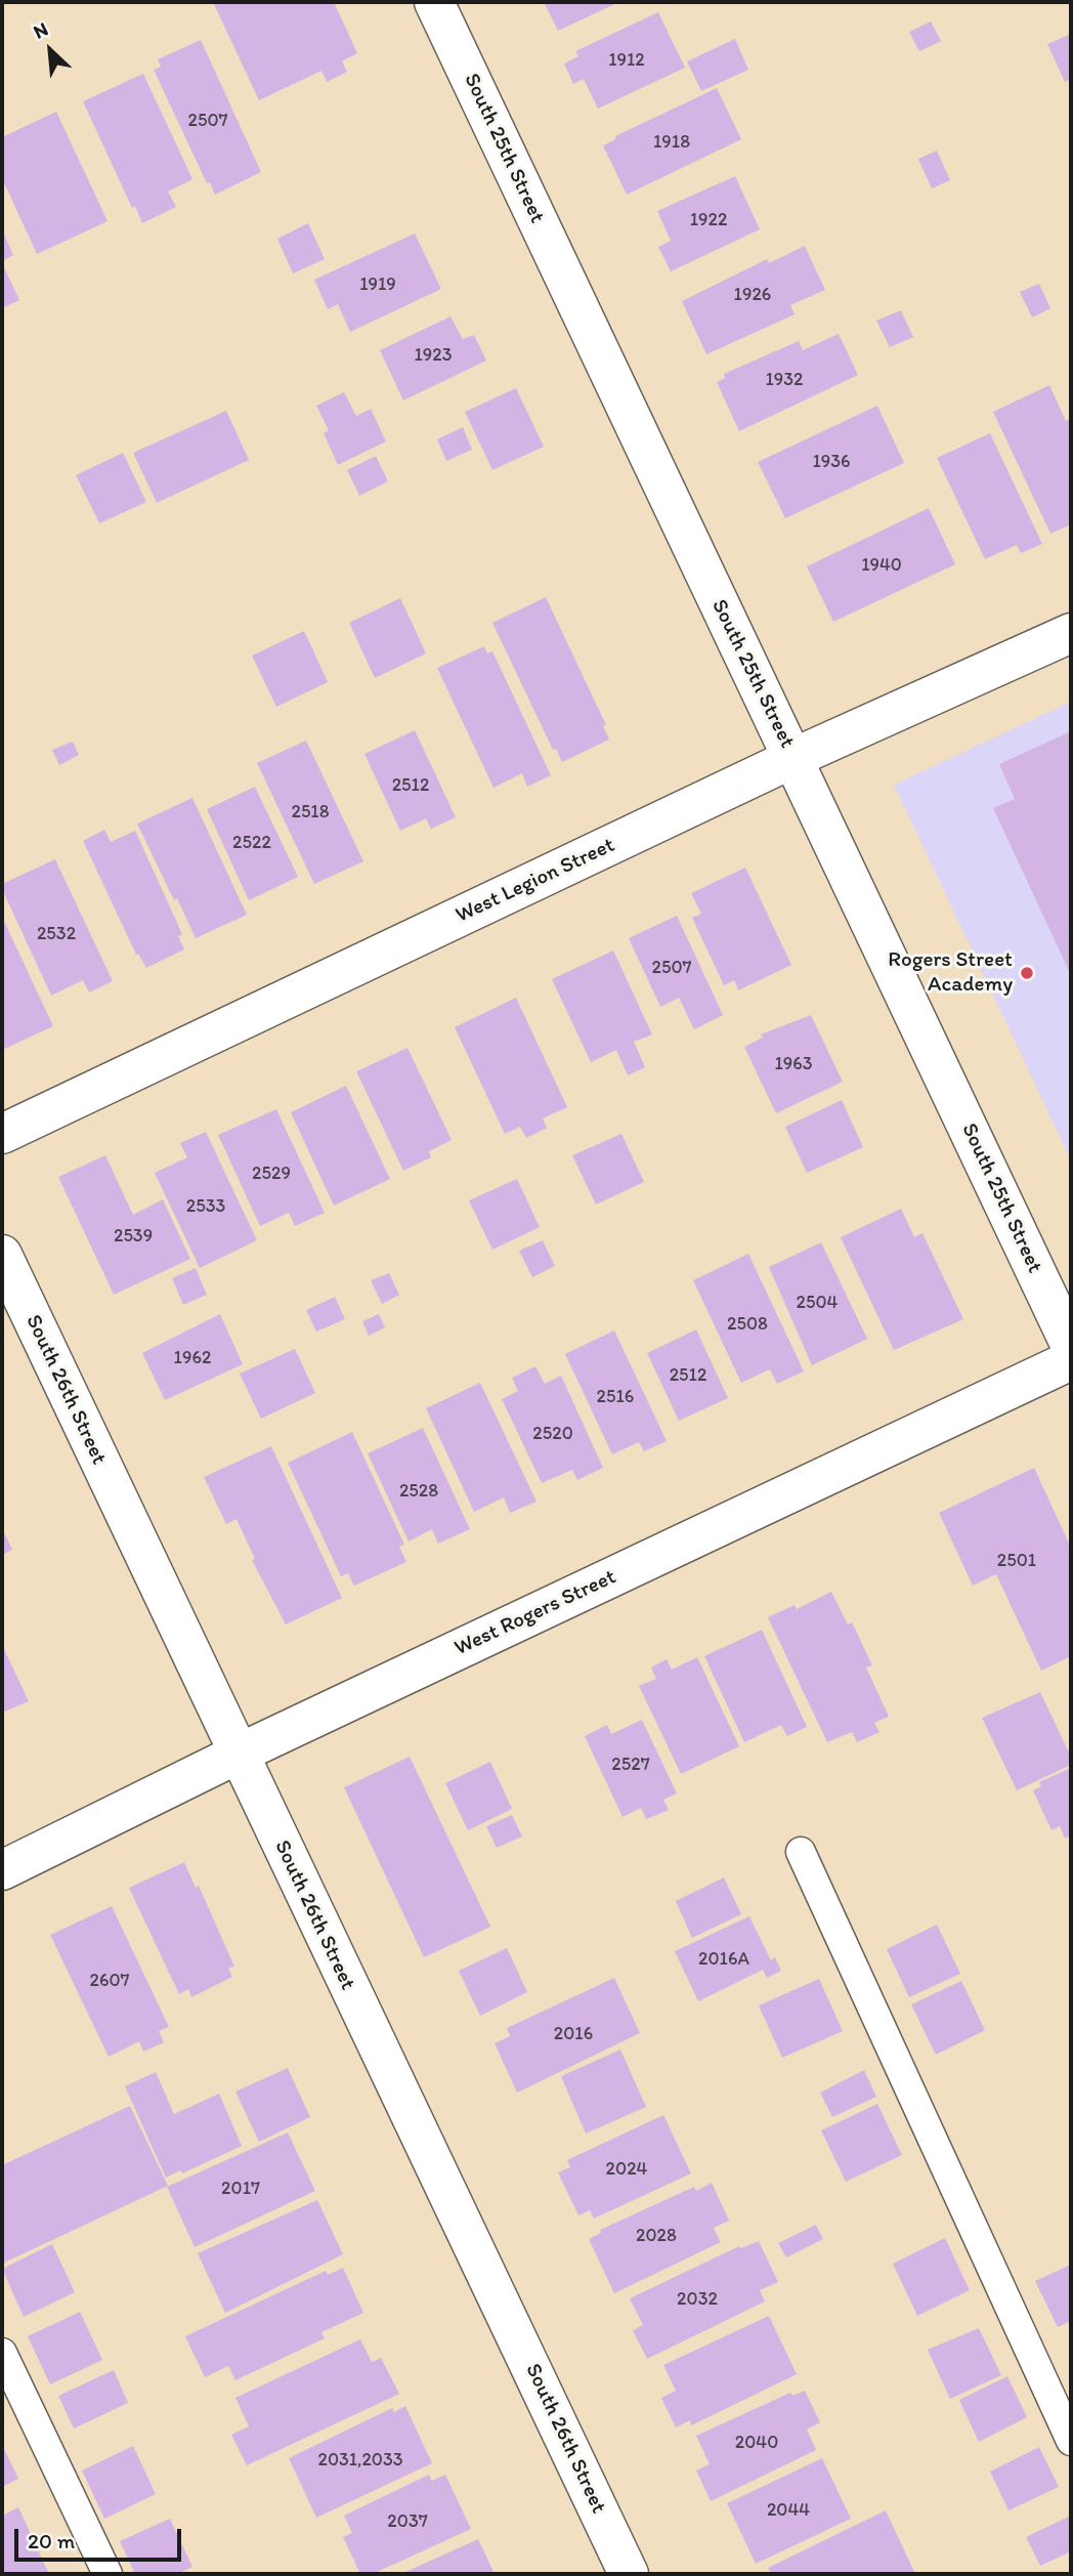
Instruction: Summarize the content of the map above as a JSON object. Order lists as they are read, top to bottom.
{
  "streets": {
    "street": [
      "South 25th Street",
      "West Legion Street",
      "South 26th Street",
      "West Rogers Street"
    ]
  },
  "crossings": [
    ["South 25th Street", "West Legion Street"],
    ["South 26th Street", "West Rogers Street"]
  ],
  "places": ["Rogers Street Academy"],
  "house_numbers": [
    "1912",
    "2507",
    "1918",
    "1922",
    "1919",
    "1926",
    "1923",
    "1932",
    "1936",
    "1940",
    "2512",
    "2518",
    "2522",
    "2532",
    "2507",
    "1963",
    "2529",
    "2533",
    "2539",
    "2504",
    "2508",
    "1962",
    "2512",
    "2516",
    "2520",
    "2528",
    "2501",
    "2527",
    "2016A",
    "2607",
    "2016",
    "2024",
    "2017",
    "2028",
    "2032",
    "2040",
    "2031,2033",
    "2044",
    "2037"
  ],
  "scale_bar": "20 m",
  "north": "top left"
}
